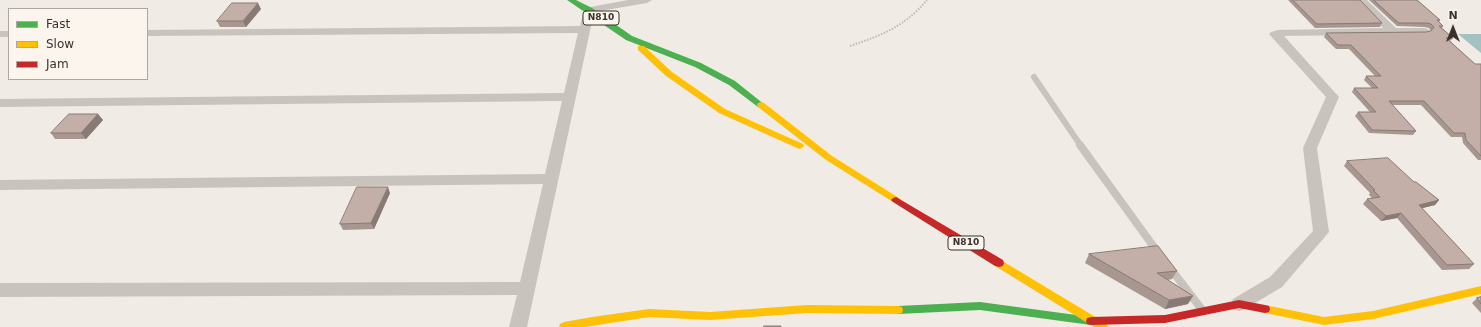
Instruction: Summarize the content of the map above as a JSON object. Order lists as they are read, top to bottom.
{
  "streets": {
    "main road": ["N810"]
  },
  "legend": ["Fast", "Slow", "Jam"],
  "north": "top"
}
